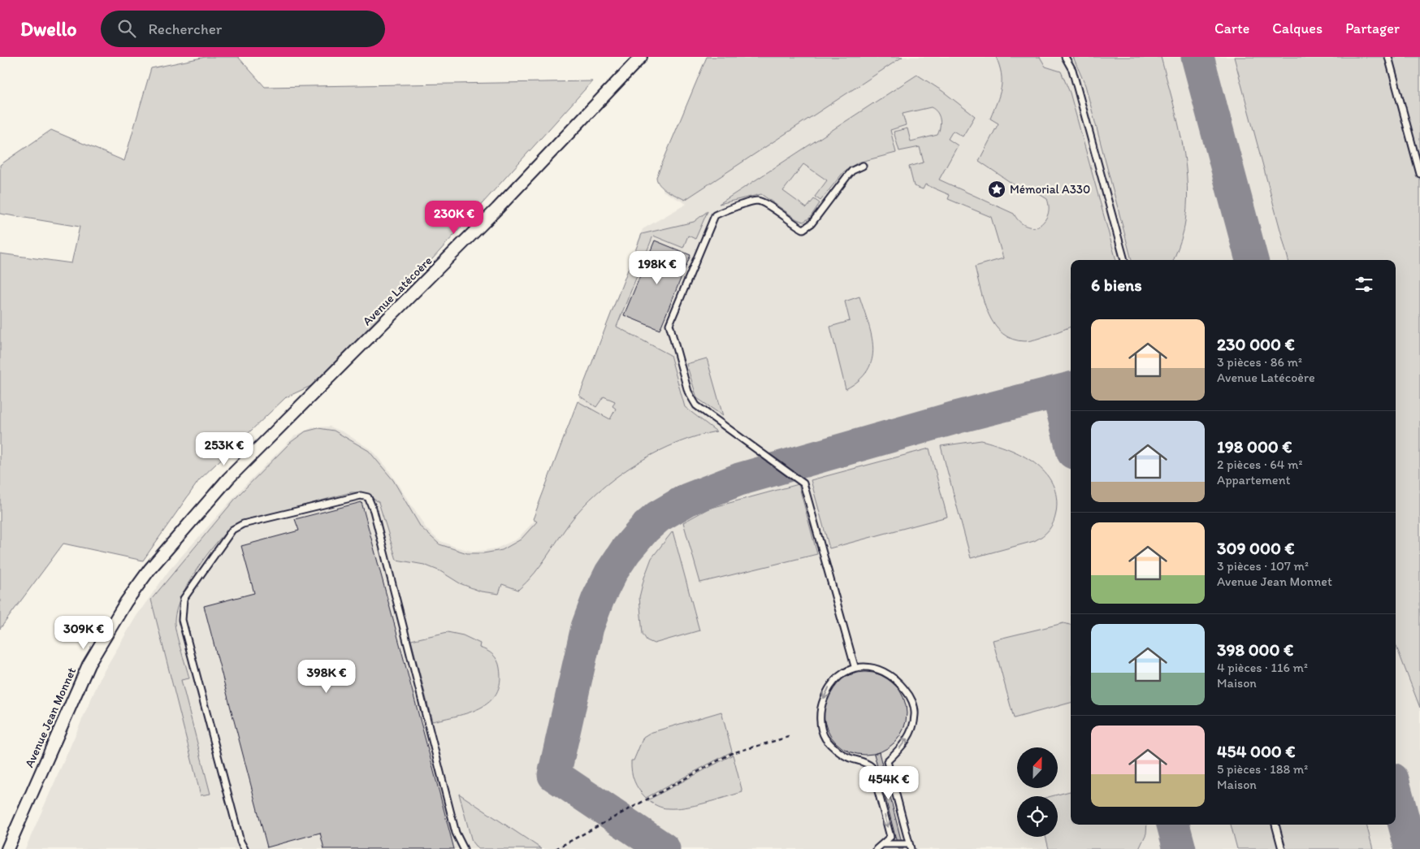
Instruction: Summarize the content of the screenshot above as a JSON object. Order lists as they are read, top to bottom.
{
  "streets": {
    "street": ["Avenue Latécoère", "Avenue Jean Monnet"]
  },
  "crossings": [
    ["Avenue Latécoère", "Avenue Jean Monnet"]
  ],
  "places": {
    "place": ["Mémorial A330"]
  },
  "north": "top",
  "page": {
    "header": "Dwello",
    "search": "Rechercher",
    "nav": ["Carte", "Calques", "Partager"],
    "price": [
      "230K €",
      "198K €",
      "253K €",
      "309K €",
      "398K €",
      "454K €"
    ],
    "heading": "6 biens",
    "list": [
      {
        "name": "230 000 €",
        "note": "3 pièces · 86 m² · Avenue Latécoère"
      },
      {
        "name": "198 000 €",
        "note": "2 pièces · 64 m² · Appartement"
      },
      {
        "name": "309 000 €",
        "note": "3 pièces · 107 m² · Avenue Jean Monnet"
      },
      {
        "name": "398 000 €",
        "note": "4 pièces · 116 m² · Maison"
      },
      {
        "name": "454 000 €",
        "note": "5 pièces · 188 m² · Maison"
      }
    ]
  }
}
